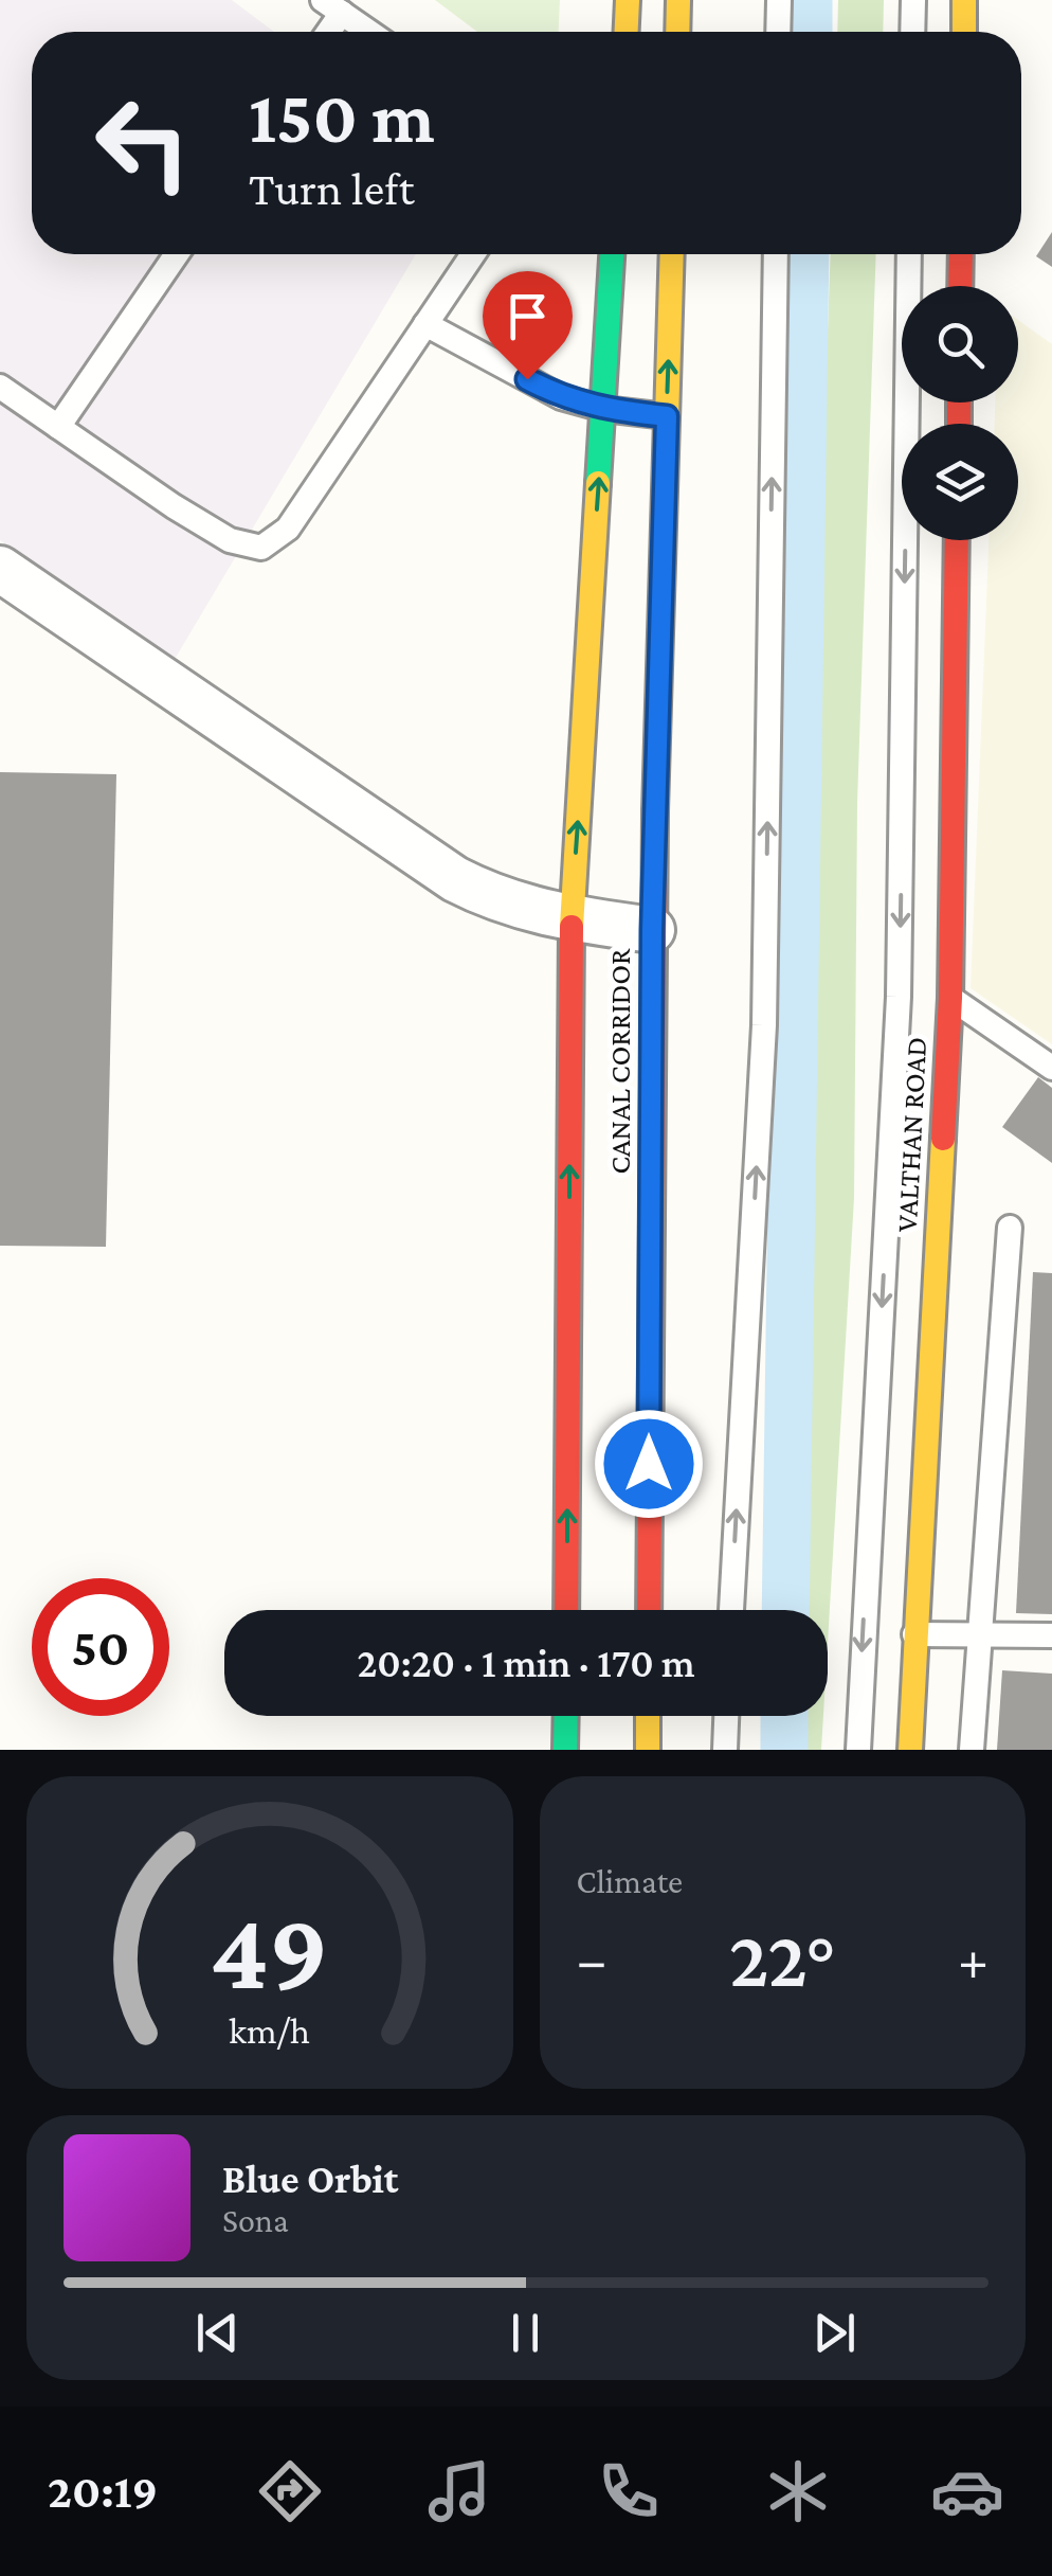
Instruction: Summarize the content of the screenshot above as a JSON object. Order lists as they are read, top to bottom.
{
  "streets": {
    "main road": ["CANAL CORRIDOR", "VALTHAN ROAD"]
  },
  "page": {
    "turn": ["150 m", "Turn left"],
    "limit": "50",
    "trip": "20:20 · 1 min · 170 m",
    "tile": "Climate",
    "heat": ["−", "22°", "+"],
    "song": ["Blue Orbit", "Sona"],
    "tabs": "20:19",
    "gauge": ["49", "km/h"]
  }
}
